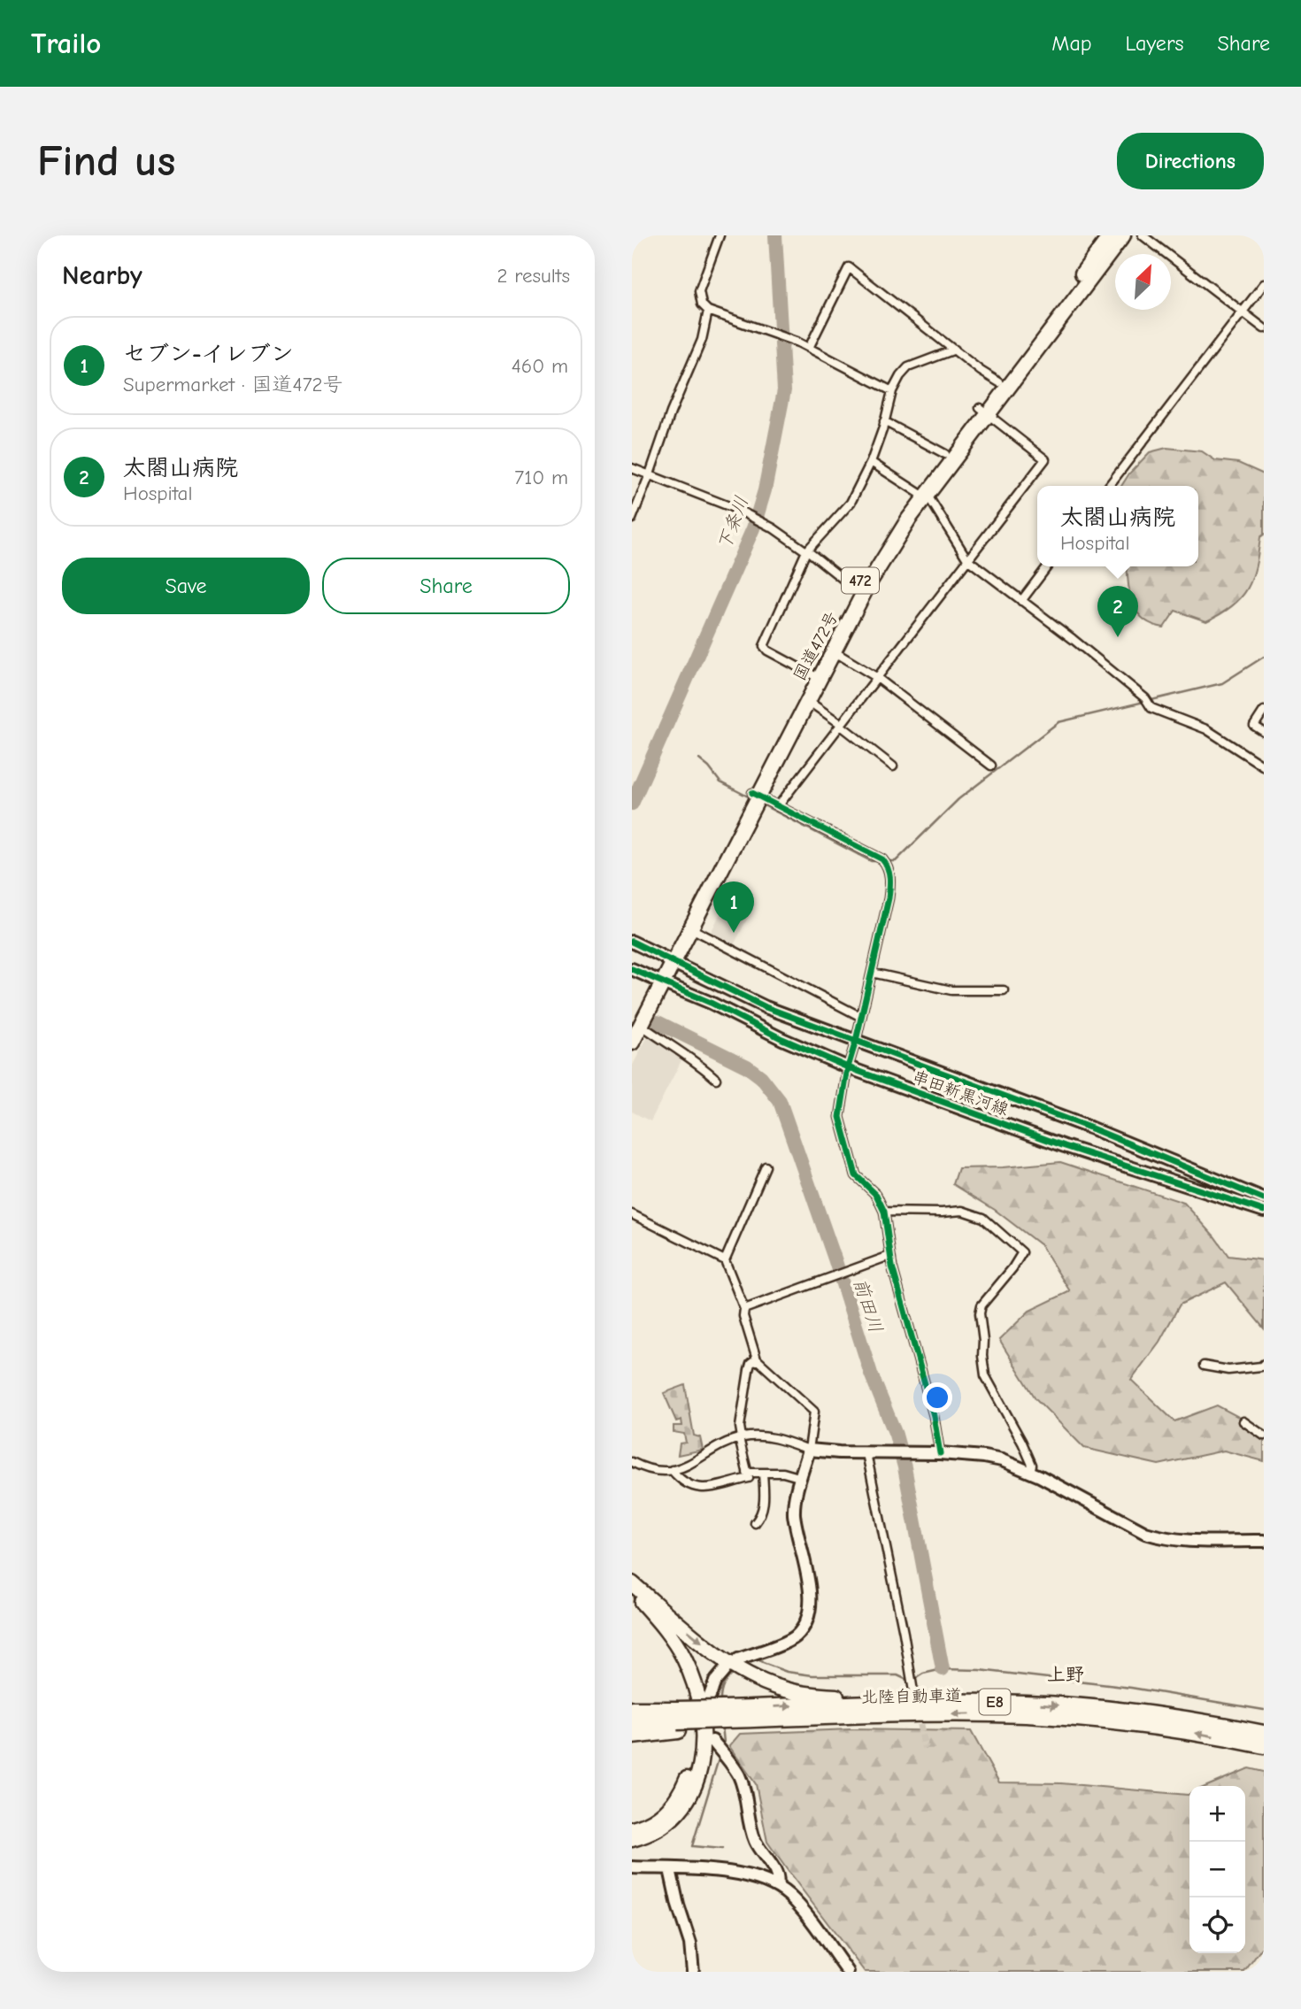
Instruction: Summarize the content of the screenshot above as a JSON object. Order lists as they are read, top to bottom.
{
  "streets": {
    "highway": [
      "472",
      "国道472号",
      "北陸自動車道",
      "E8"
    ],
    "main road": ["串田新黒河線"]
  },
  "crossings": [
    ["国道472号", "串田新黒河線"]
  ],
  "districts": ["上野"],
  "water": ["下条川", "前田川"],
  "north": "top right",
  "page": {
    "header": "Trailo",
    "nav": ["Map", "Layers", "Share"],
    "buttons": [
      "Directions",
      ["Save", "Share"]
    ],
    "title": "Find us",
    "heading": ["Nearby", "2 results"],
    "list": [
      {
        "mark": "1",
        "name": "セブン-イレブン",
        "note": "Supermarket · 国道472号",
        "value": "460 m"
      },
      {
        "mark": "2",
        "name": "太閤山病院",
        "note": "Hospital",
        "value": "710 m"
      }
    ],
    "popup": ["太閤山病院", "Hospital"],
    "pins": ["2", "1"],
    "map_buttons": ["+", "−"]
  }
}
